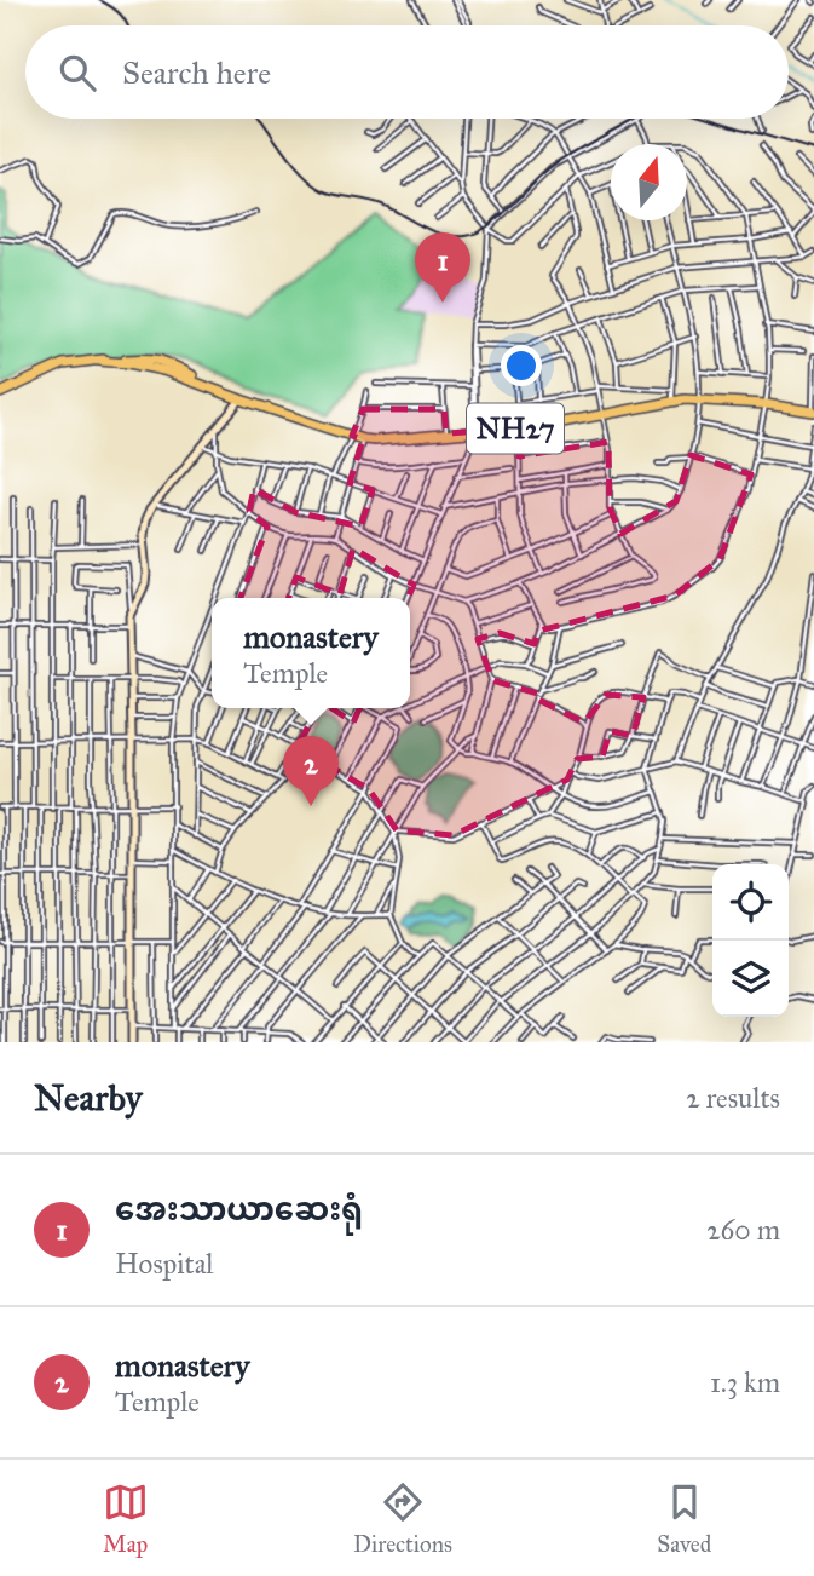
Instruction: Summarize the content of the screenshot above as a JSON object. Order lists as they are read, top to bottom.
{
  "streets": {
    "highway": ["NH27"]
  },
  "north": "top",
  "page": {
    "search": "Search here",
    "pins": ["1", "2"],
    "popup": ["monastery", "Temple"],
    "heading": ["Nearby", "2 results"],
    "list": [
      {
        "mark": "1",
        "name": "အေးသာယာဆေးရုံ",
        "note": "Hospital",
        "value": "260 m"
      },
      {
        "mark": "2",
        "name": "monastery",
        "note": "Temple",
        "value": "1.3 km"
      }
    ],
    "nav": ["Map", "Directions", "Saved"]
  }
}
